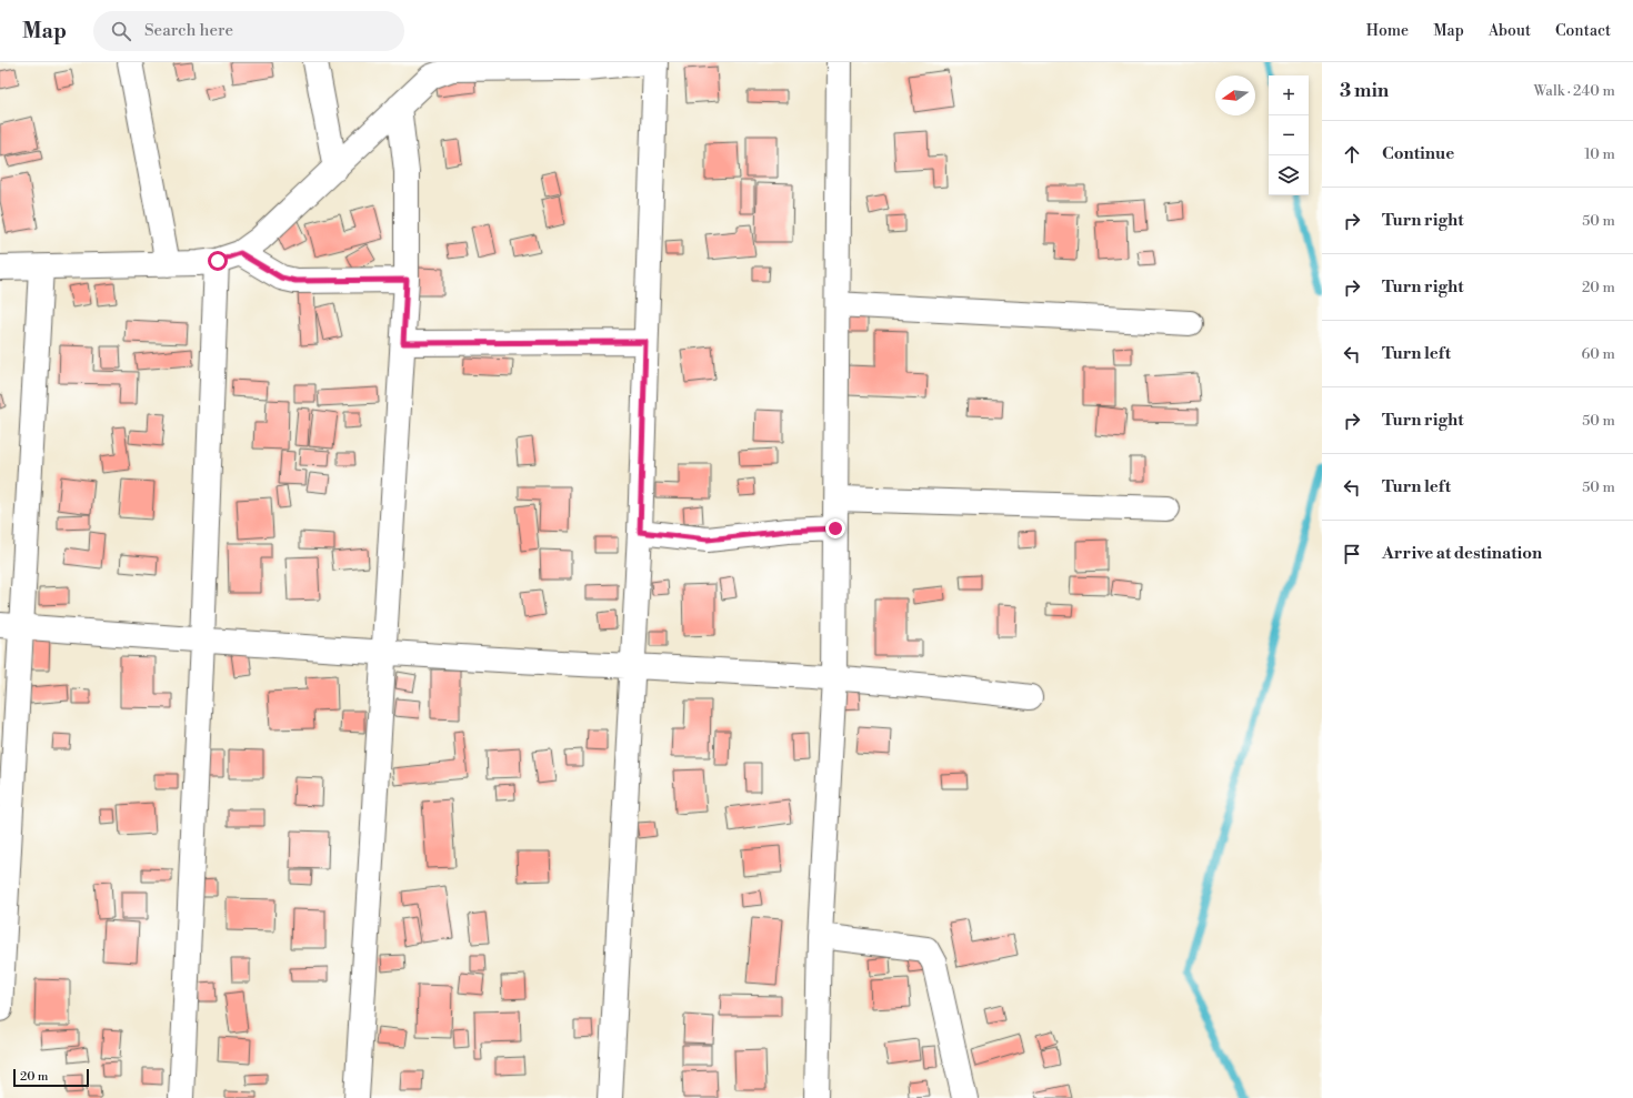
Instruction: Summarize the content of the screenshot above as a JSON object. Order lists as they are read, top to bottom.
{
  "scale_bar": "20 m",
  "north": "left",
  "page": {
    "header": "Map",
    "search": "Search here",
    "nav": [
      "Home",
      "Map",
      "About",
      "Contact"
    ],
    "heading": ["3 min", "Walk · 240 m"],
    "map_buttons": ["+", "−"],
    "list": [
      ["Continue", "10 m"],
      ["Turn right", "50 m"],
      ["Turn right", "20 m"],
      ["Turn left", "60 m"],
      ["Turn right", "50 m"],
      ["Turn left", "50 m"],
      "Arrive at destination"
    ],
    "scale": "20 m"
  }
}
